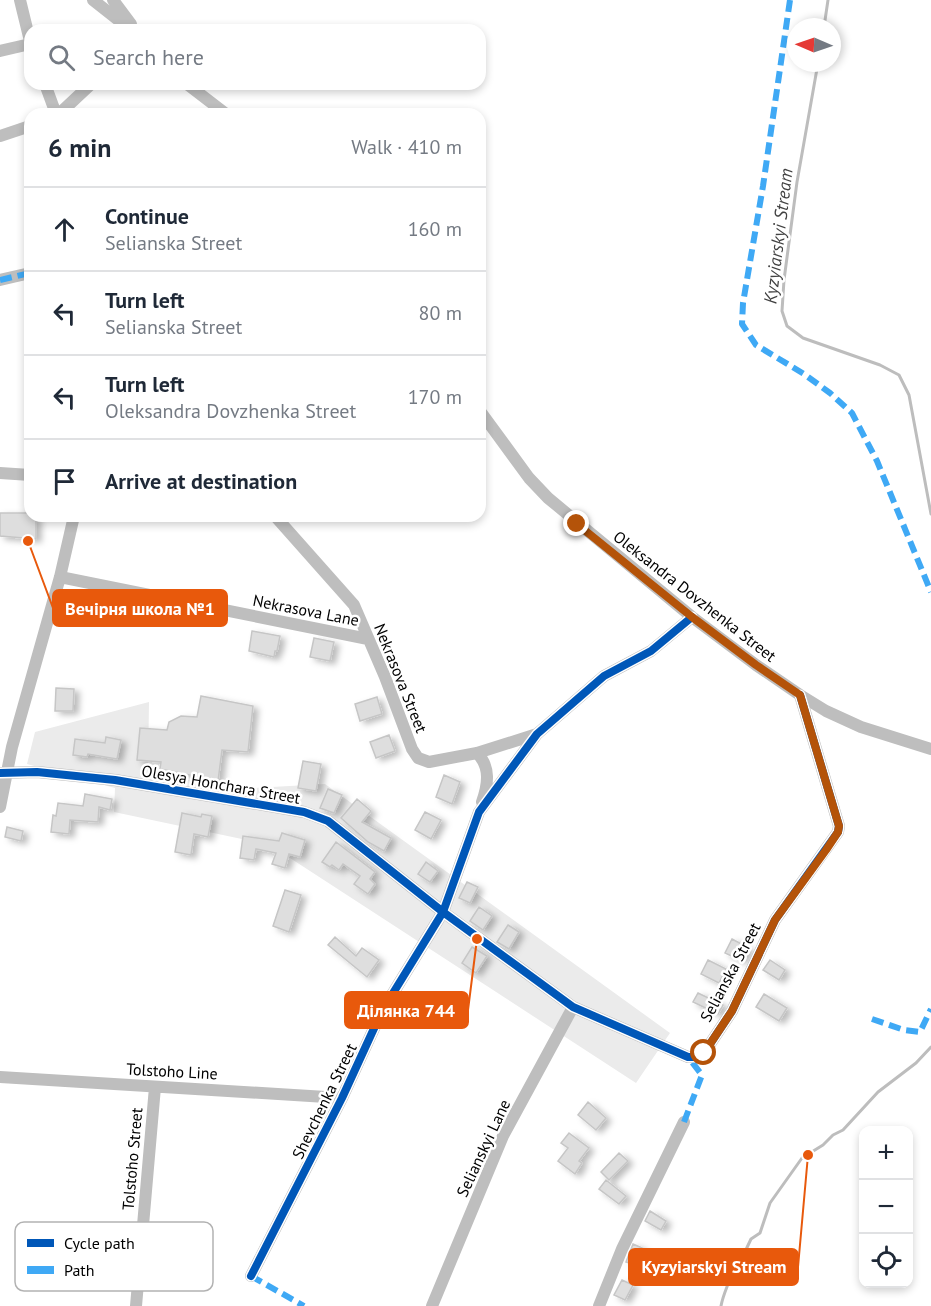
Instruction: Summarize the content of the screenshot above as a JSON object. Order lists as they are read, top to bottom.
{
  "streets": {
    "street": [
      "Oleksandra Dovzhenka Street",
      "Nekrasova Lane",
      "Nekrasova Street",
      "Olesya Honchara Street",
      "Selianska Street",
      "Tolstoho Line",
      "Shevchenka Street",
      "Selianskyi Lane",
      "Tolstoho Street"
    ]
  },
  "crossings": [
    ["Oleksandra Dovzhenka Street", "Selianska Street"],
    ["Oleksandra Dovzhenka Street", "Shevchenka Street"],
    ["Nekrasova Lane", "Nekrasova Street"],
    ["Nekrasova Street", "Shevchenka Street"],
    ["Olesya Honchara Street", "Selianska Street"],
    ["Olesya Honchara Street", "Shevchenka Street"],
    ["Olesya Honchara Street", "Selianskyi Lane"],
    ["Tolstoho Line", "Shevchenka Street"],
    ["Tolstoho Line", "Tolstoho Street"]
  ],
  "water": ["Kyzyiarskyi Stream"],
  "places": ["Вечірня школа №1", "Ділянка 744", "Kyzyiarskyi Stream"],
  "legend": ["Cycle path", "Path"],
  "north": "left",
  "page": {
    "search": "Search here",
    "heading": ["6 min", "Walk · 410 m"],
    "list": [
      ["Continue", "Selianska Street", "160 m"],
      ["Turn left", "Selianska Street", "80 m"],
      ["Turn left", "Oleksandra Dovzhenka Street", "170 m"],
      "Arrive at destination"
    ],
    "map_buttons": ["+", "−"]
  }
}
